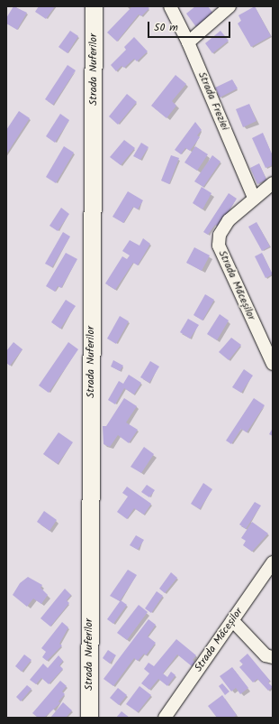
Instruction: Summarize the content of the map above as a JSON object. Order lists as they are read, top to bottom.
{
  "streets": {
    "main road": ["Strada Nuferilor"],
    "street": ["Strada Freziei", "Strada Măceșilor"]
  },
  "crossings": [
    ["Strada Freziei", "Strada Măceșilor"]
  ],
  "scale_bar": "50 m"
}
